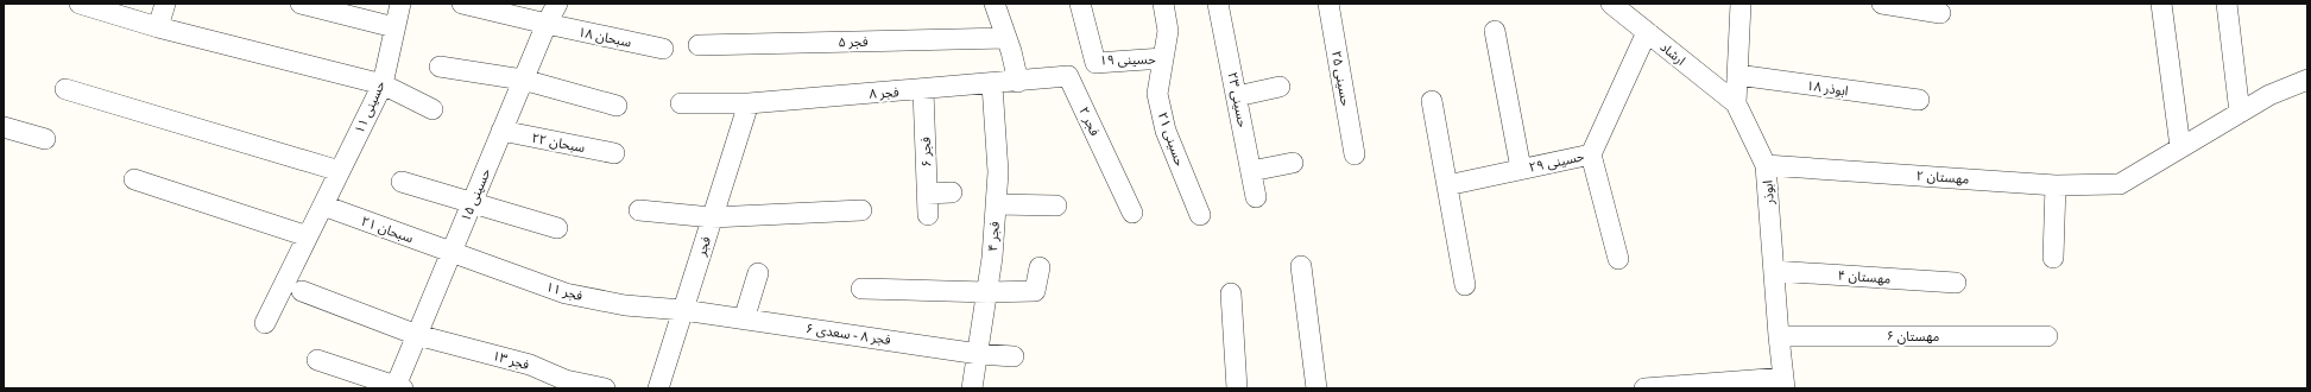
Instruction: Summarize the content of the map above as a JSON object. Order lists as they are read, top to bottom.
{
  "streets": {
    "street": [
      "سبحان ۱۸",
      "فجر ۵",
      "ارشاد",
      "حسینی ۱۹",
      "حسینی ۲۵",
      "ابوذر ۱۸",
      "فجر ۸",
      "حسینی ۲۳",
      "حسینی ۱۱",
      "فجر ۲",
      "حسینی ۲۱",
      "سبحان ۲۲",
      "فجر ۶",
      "حسینی ۲۹",
      "مهستان ۲",
      "ابوذر",
      "حسینی ۱۵",
      "سبحان ۲۱",
      "فجر ۴",
      "فجر",
      "مهستان ۴",
      "فجر ۱۱",
      "فجر ۸ - سعدی ۶",
      "مهستان ۶",
      "فجر ۱۳"
    ]
  },
  "crossings": [
    ["سبحان ۱۸", "حسینی ۱۵"],
    ["ارشاد", "حسینی ۲۹"],
    ["ارشاد", "ابوذر"],
    ["حسینی ۱۹", "حسینی ۲۱"],
    ["ابوذر ۱۸", "ابوذر"],
    ["فجر ۸", "فجر ۲"],
    ["فجر ۸", "فجر ۶"],
    ["فجر ۸", "فجر ۴"],
    ["فجر ۸", "فجر"],
    ["حسینی ۱۱", "سبحان ۲۱"],
    ["سبحان ۲۲", "حسینی ۱۵"],
    ["مهستان ۲", "ابوذر"],
    ["ابوذر", "مهستان ۴"],
    ["ابوذر", "مهستان ۶"],
    ["حسینی ۱۵", "سبحان ۲۱"],
    ["حسینی ۱۵", "فجر ۱۱"],
    ["حسینی ۱۵", "فجر ۱۳"],
    ["سبحان ۲۱", "فجر ۱۱"],
    ["فجر ۴", "فجر ۸ - سعدی ۶"],
    ["فجر", "فجر ۱۱"],
    ["فجر", "فجر ۸ - سعدی ۶"],
    ["فجر ۱۱", "فجر ۸ - سعدی ۶"]
  ]
}
